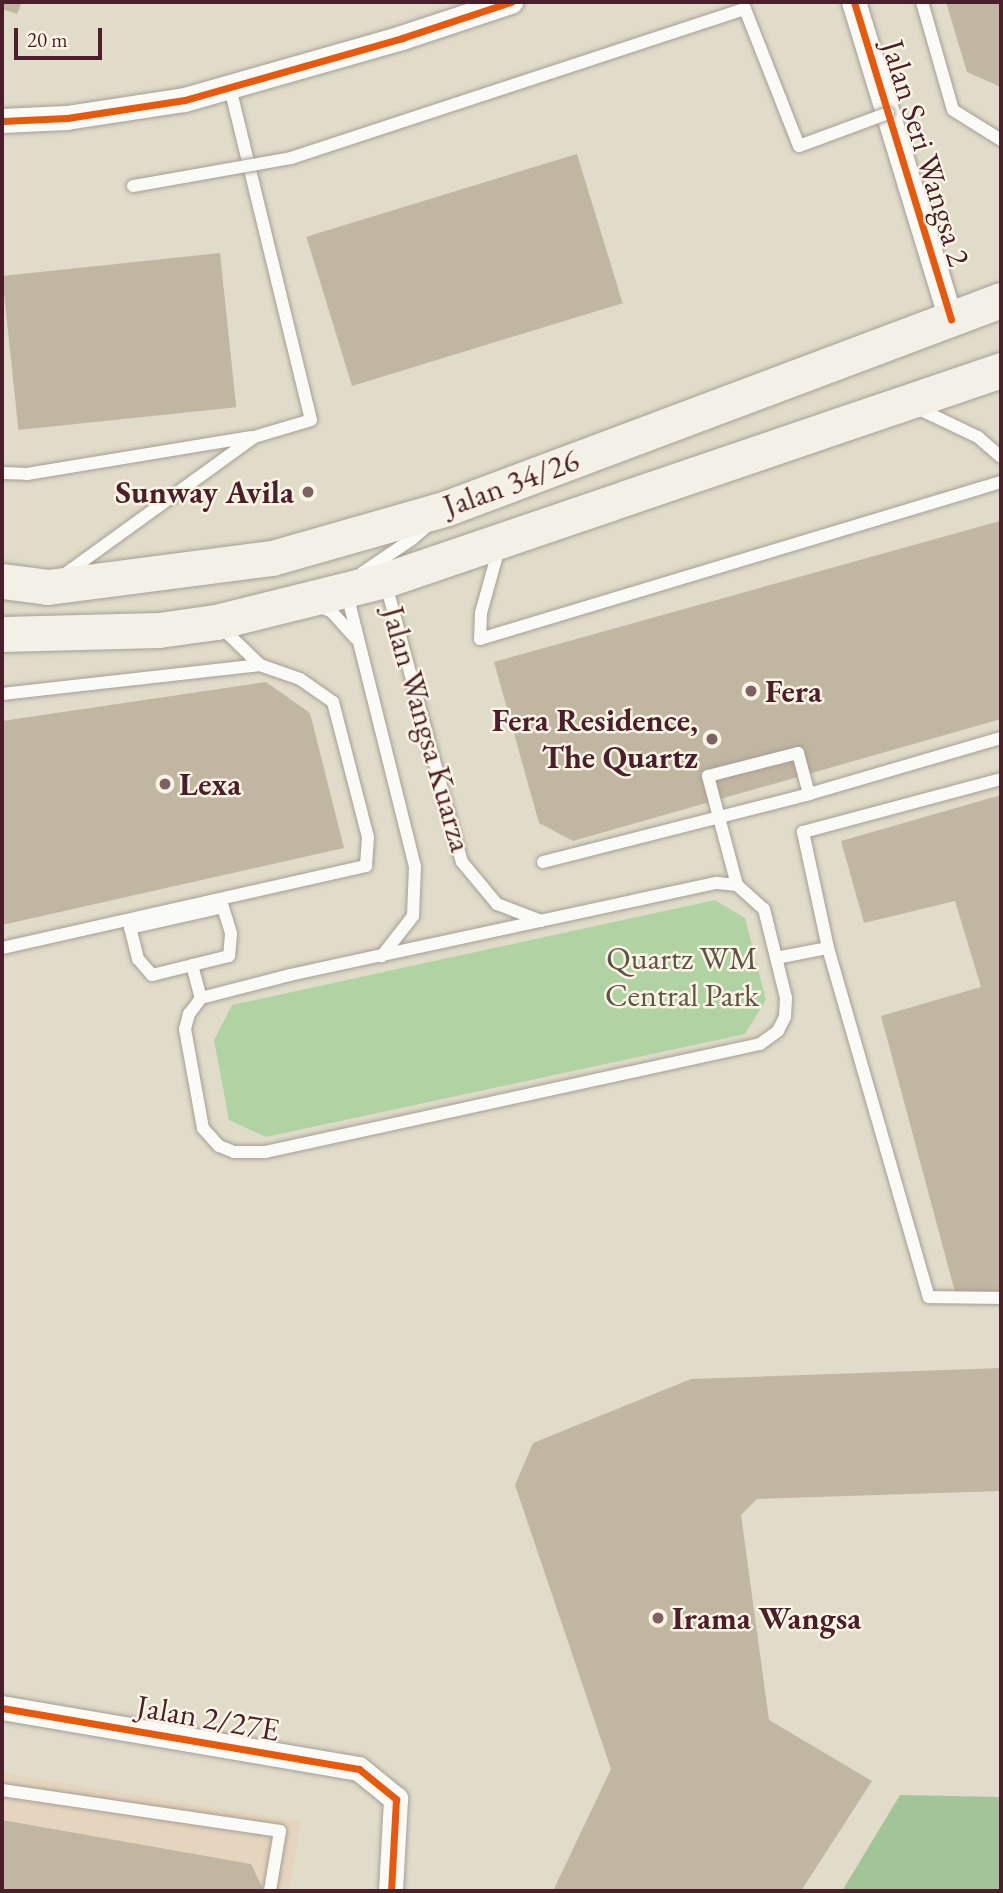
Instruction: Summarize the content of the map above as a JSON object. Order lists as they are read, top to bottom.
{
  "streets": {
    "main road": ["Jalan 34/26"],
    "street": ["Jalan Seri Wangsa 2", "Jalan 2/27E"],
    "lane": ["Jalan Wangsa Kuarza"]
  },
  "crossings": [
    ["Jalan Seri Wangsa 2", "Jalan 34/26"],
    ["Jalan 34/26", "Jalan Wangsa Kuarza"]
  ],
  "parks": ["Quartz WM Central Park"],
  "places": [
    "Sunway Avila",
    "Fera",
    "Fera Residence, The Quartz",
    "Lexa",
    "Irama Wangsa"
  ],
  "scale_bar": "20 m"
}
